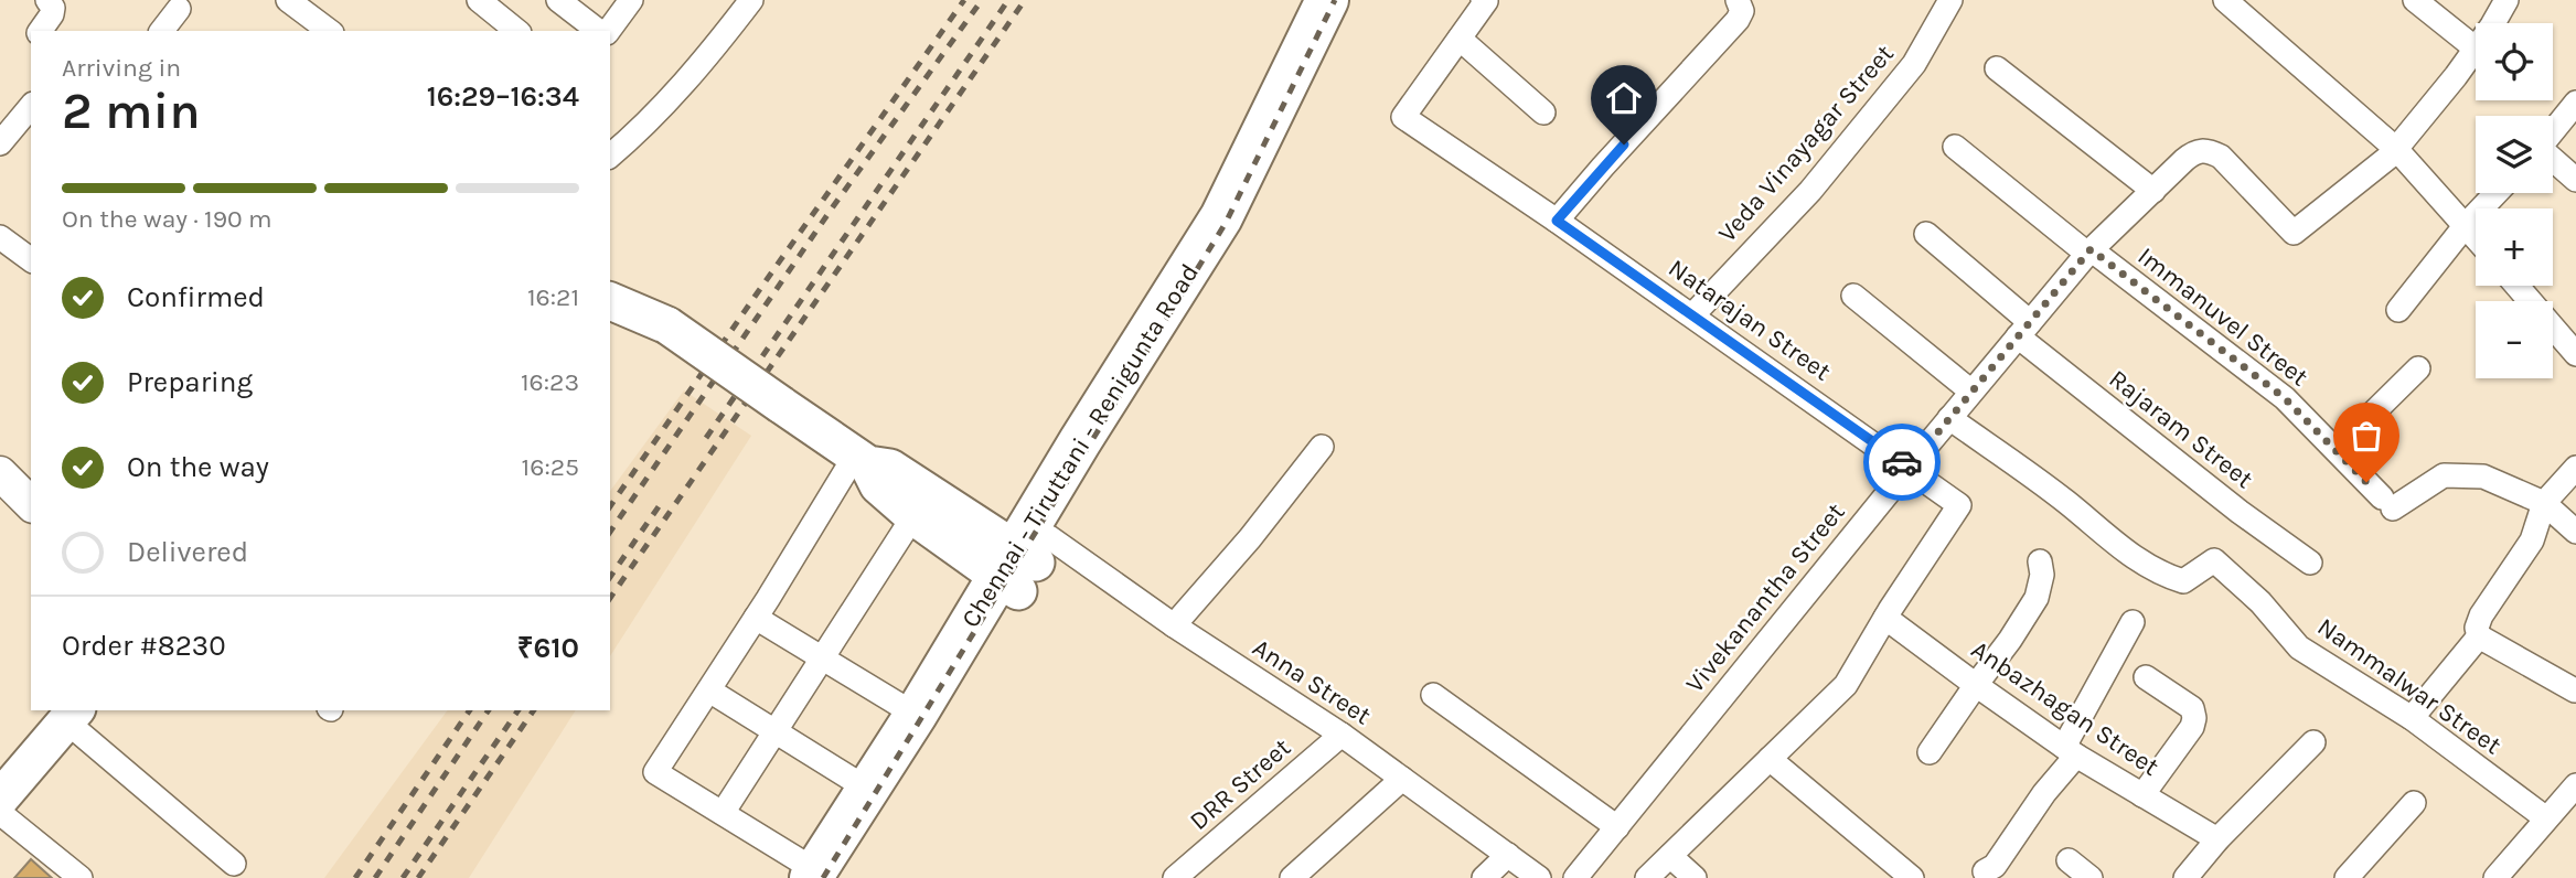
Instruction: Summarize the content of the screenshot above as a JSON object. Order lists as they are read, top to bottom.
{
  "streets": {
    "highway": ["Chennai - Tiruttani - Renigunta Road"],
    "street": [
      "Veda Vinayagar Street",
      "Immanuvel Street",
      "Natarajan Street",
      "Rajaram Street",
      "Vivekanantha Street",
      "Anna Street",
      "Nammalwar Street",
      "Anbazhagan Street",
      "DRR Street"
    ]
  },
  "crossings": [
    ["Veda Vinayagar Street", "Natarajan Street"],
    ["Immanuvel Street", "Vivekanantha Street"],
    ["Natarajan Street", "Vivekanantha Street"],
    ["Natarajan Street", "Anbazhagan Street"],
    ["Rajaram Street", "Vivekanantha Street"],
    ["Chennai - Tiruttani - Renigunta Road", "Anna Street"],
    ["Vivekanantha Street", "Nammalwar Street"],
    ["Anna Street", "DRR Street"]
  ],
  "page": {
    "map_buttons": ["+", "−"],
    "heading": ["2 min", "Arriving in", "16:29–16:34"],
    "panel": ["Order #8230", "₹610"],
    "bar": "On the way · 190 m",
    "list": [
      ["Confirmed", "16:21"],
      ["Preparing", "16:23"],
      ["On the way", "16:25"],
      "Delivered"
    ]
  }
}
